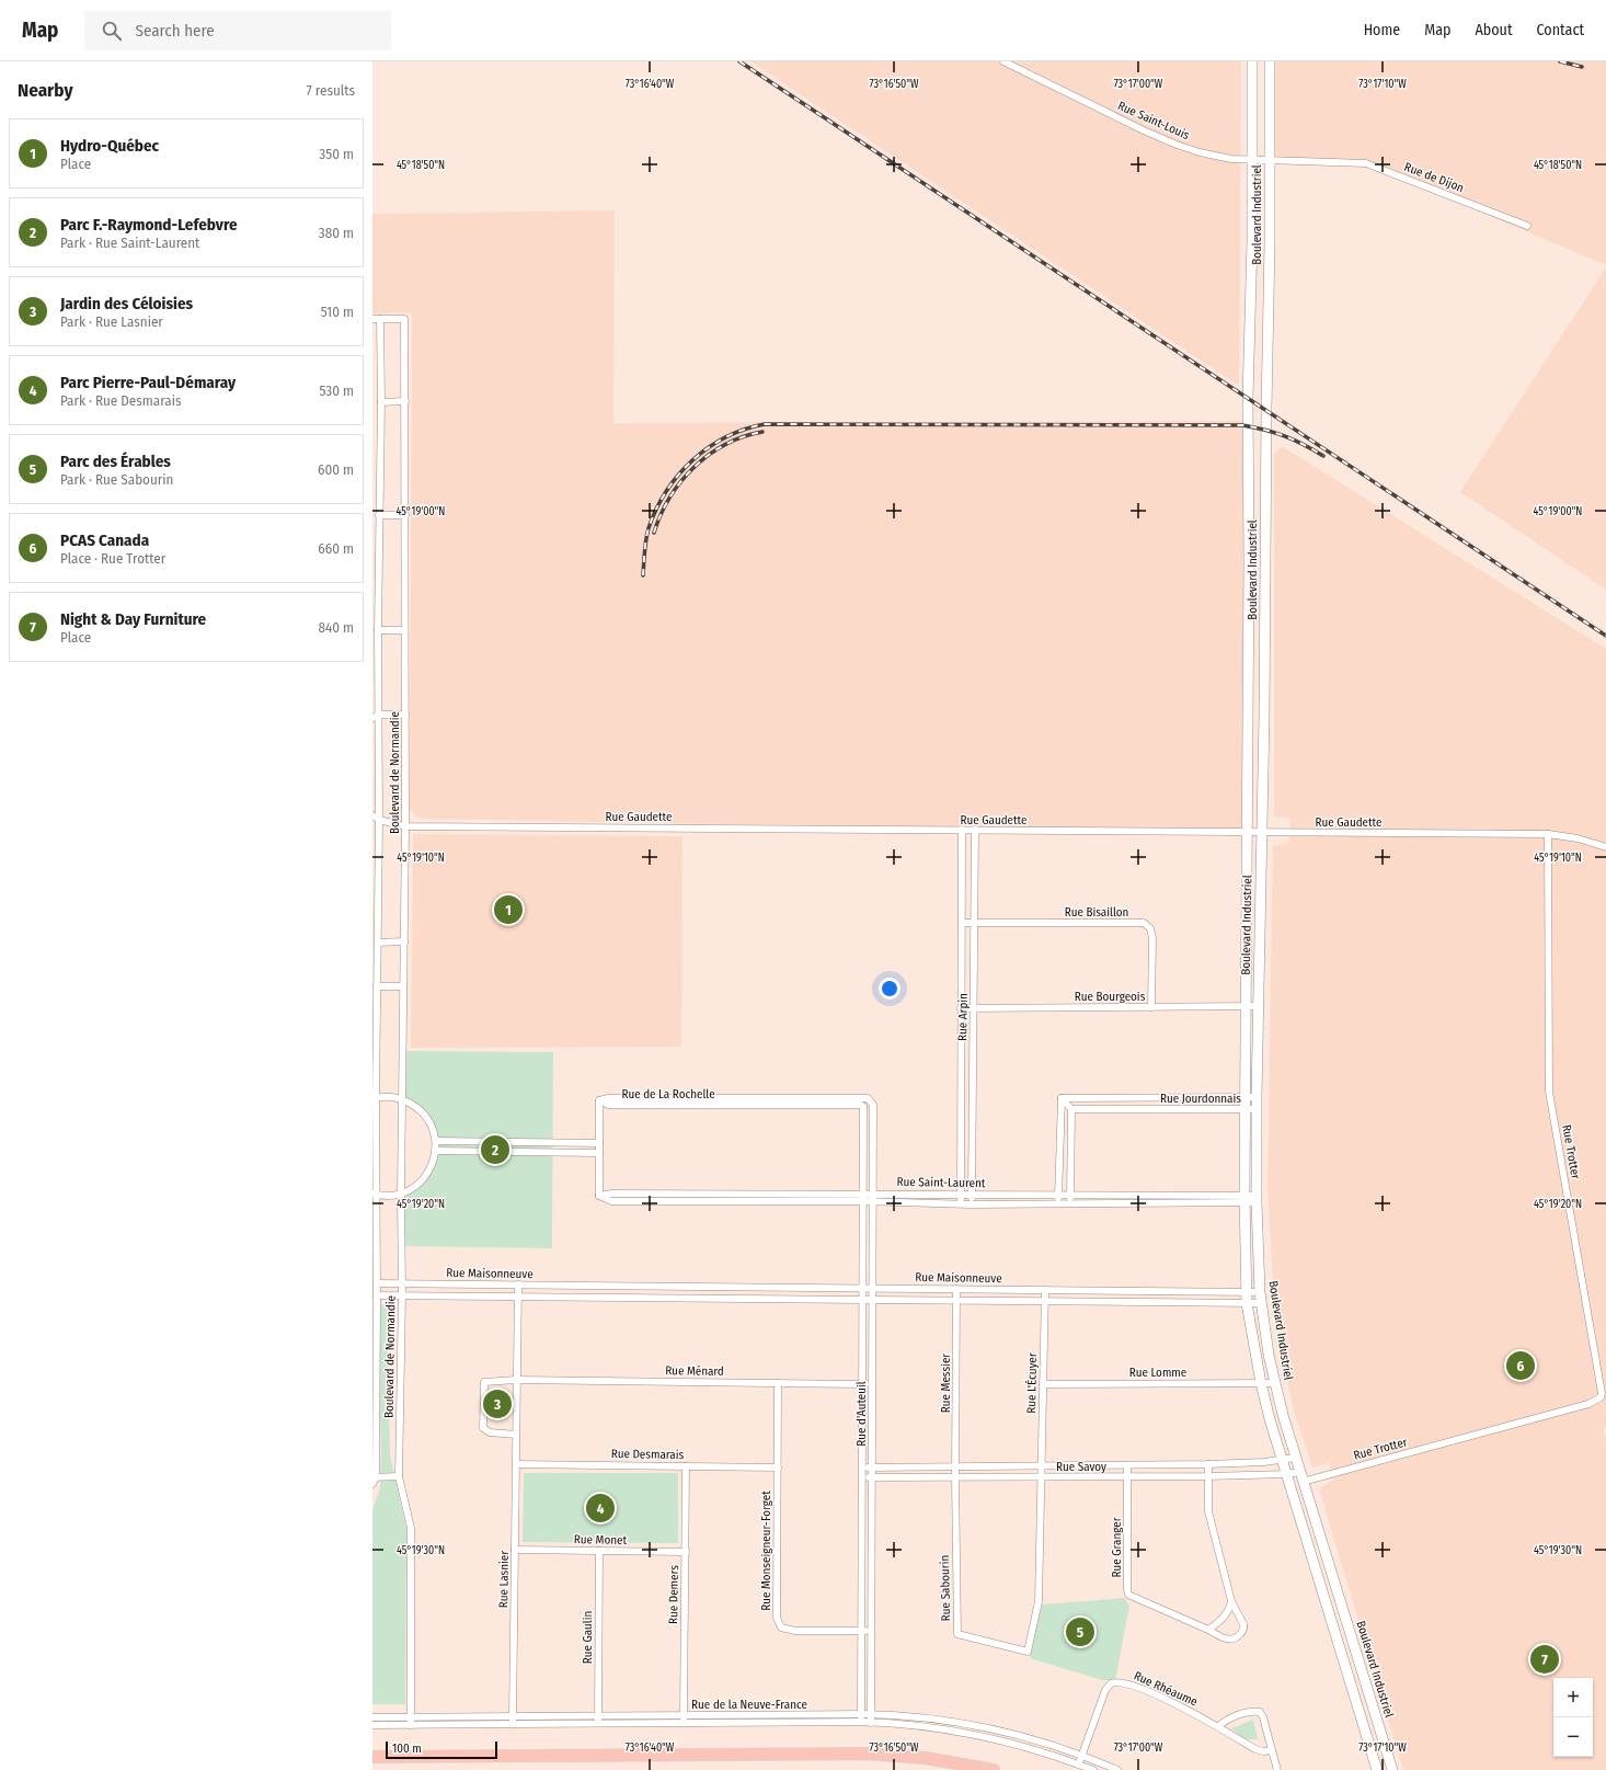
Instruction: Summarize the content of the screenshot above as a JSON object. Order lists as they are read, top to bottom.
{
  "streets": {
    "street": [
      "Rue Saint-Louis",
      "Rue de Dijon",
      "Boulevard Industriel",
      "Boulevard de Normandie",
      "Rue Gaudette",
      "Rue Bisaillon",
      "Rue Bourgeois",
      "Rue Arpin",
      "Rue de La Rochelle",
      "Rue Jourdonnais",
      "Rue Trotter",
      "Rue Saint-Laurent",
      "Rue Maisonneuve",
      "Rue Ménard",
      "Rue Lomme",
      "Rue Messier",
      "Rue L'Écuyer",
      "Rue d'Auteuil",
      "Rue Desmarais",
      "Rue Savoy",
      "Rue Monet",
      "Rue Granger",
      "Rue Monseigneur-Forget",
      "Rue Lasnier",
      "Rue Sabourin",
      "Rue Demers",
      "Rue Gaulin",
      "Rue Rhéaume",
      "Rue de la Neuve-France"
    ]
  },
  "crossings": [
    ["Rue Saint-Louis", "Rue de Dijon"],
    ["Rue Saint-Louis", "Boulevard Industriel"],
    ["Rue de Dijon", "Boulevard Industriel"],
    ["Boulevard Industriel", "Rue Gaudette"],
    ["Boulevard Industriel", "Rue Bourgeois"],
    ["Boulevard Industriel", "Rue Jourdonnais"],
    ["Boulevard Industriel", "Rue Trotter"],
    ["Boulevard Industriel", "Rue Saint-Laurent"],
    ["Boulevard Industriel", "Rue Maisonneuve"],
    ["Boulevard Industriel", "Rue Lomme"],
    ["Boulevard Industriel", "Rue Savoy"],
    ["Boulevard de Normandie", "Rue Gaudette"],
    ["Boulevard de Normandie", "Rue Maisonneuve"],
    ["Boulevard de Normandie", "Rue de la Neuve-France"],
    ["Rue Gaudette", "Rue Arpin"],
    ["Rue Gaudette", "Rue Trotter"],
    ["Rue Bisaillon", "Rue Bourgeois"],
    ["Rue Bisaillon", "Rue Arpin"],
    ["Rue Bourgeois", "Rue Arpin"],
    ["Rue Arpin", "Rue Saint-Laurent"],
    ["Rue de La Rochelle", "Rue d'Auteuil"],
    ["Rue Saint-Laurent", "Rue d'Auteuil"],
    ["Rue Maisonneuve", "Rue Messier"],
    ["Rue Maisonneuve", "Rue L'Écuyer"],
    ["Rue Maisonneuve", "Rue d'Auteuil"],
    ["Rue Maisonneuve", "Rue Lasnier"],
    ["Rue Ménard", "Rue d'Auteuil"],
    ["Rue Ménard", "Rue Monseigneur-Forget"],
    ["Rue Ménard", "Rue Lasnier"],
    ["Rue Lomme", "Rue L'Écuyer"],
    ["Rue Messier", "Rue Savoy"],
    ["Rue Messier", "Rue Sabourin"],
    ["Rue L'Écuyer", "Rue Savoy"],
    ["Rue L'Écuyer", "Rue Sabourin"],
    ["Rue d'Auteuil", "Rue Savoy"],
    ["Rue d'Auteuil", "Rue Monseigneur-Forget"],
    ["Rue d'Auteuil", "Rue de la Neuve-France"],
    ["Rue Desmarais", "Rue Monseigneur-Forget"],
    ["Rue Desmarais", "Rue Lasnier"],
    ["Rue Desmarais", "Rue Demers"],
    ["Rue Savoy", "Rue Granger"],
    ["Rue Savoy", "Rue Sabourin"],
    ["Rue Monet", "Rue Lasnier"],
    ["Rue Monet", "Rue Demers"],
    ["Rue Monet", "Rue Gaulin"],
    ["Rue Lasnier", "Rue de la Neuve-France"],
    ["Rue Demers", "Rue de la Neuve-France"],
    ["Rue Gaulin", "Rue de la Neuve-France"],
    ["Rue Rhéaume", "Rue de la Neuve-France"]
  ],
  "scale_bar": "100 m",
  "page": {
    "header": "Map",
    "search": "Search here",
    "nav": [
      "Home",
      "Map",
      "About",
      "Contact"
    ],
    "heading": ["Nearby", "7 results"],
    "list": [
      {
        "mark": "1",
        "name": "Hydro-Québec",
        "note": "Place",
        "value": "350 m"
      },
      {
        "mark": "2",
        "name": "Parc F.-Raymond-Lefebvre",
        "note": "Park · Rue Saint-Laurent",
        "value": "380 m"
      },
      {
        "mark": "3",
        "name": "Jardin des Céloisies",
        "note": "Park · Rue Lasnier",
        "value": "510 m"
      },
      {
        "mark": "4",
        "name": "Parc Pierre-Paul-Démaray",
        "note": "Park · Rue Desmarais",
        "value": "530 m"
      },
      {
        "mark": "5",
        "name": "Parc des Érables",
        "note": "Park · Rue Sabourin",
        "value": "600 m"
      },
      {
        "mark": "6",
        "name": "PCAS Canada",
        "note": "Place · Rue Trotter",
        "value": "660 m"
      },
      {
        "mark": "7",
        "name": "Night & Day Furniture",
        "note": "Place",
        "value": "840 m"
      }
    ],
    "pins": [
      "1",
      "2",
      "6",
      "3",
      "4",
      "5",
      "7"
    ],
    "map_buttons": ["+", "−"],
    "scale": "100 m"
  },
  "coordinates": [
    "73°16'40\"W",
    "73°16'50\"W",
    "73°17'00\"W",
    "73°17'10\"W",
    "45°18'50\"N",
    "45°19'00\"N",
    "45°19'10\"N",
    "45°19'20\"N",
    "45°19'30\"N"
  ]
}
